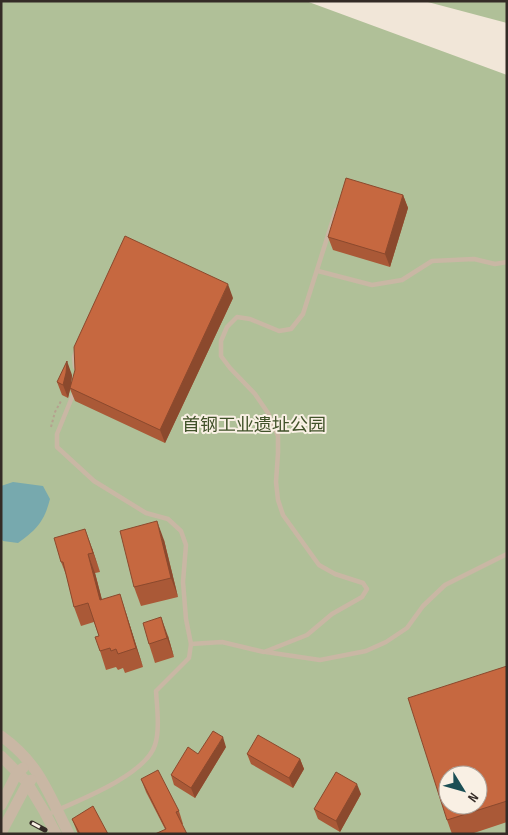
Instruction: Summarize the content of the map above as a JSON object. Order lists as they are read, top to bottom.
{
  "parks": ["首钢工业遗址公园"],
  "north": "bottom right"
}
